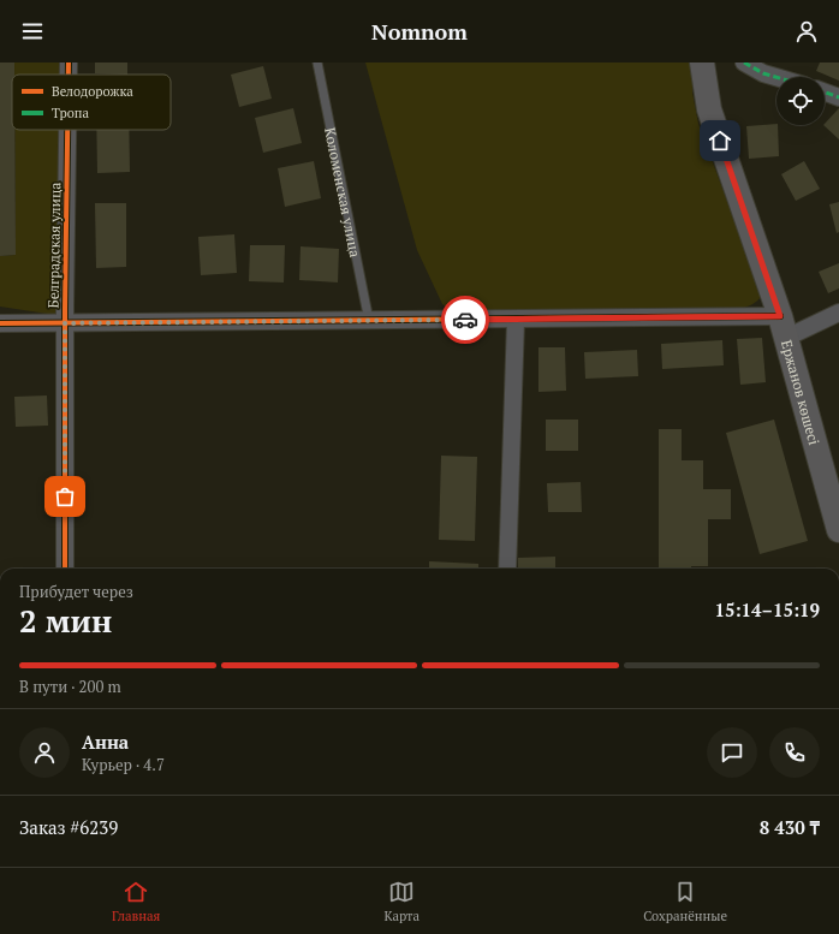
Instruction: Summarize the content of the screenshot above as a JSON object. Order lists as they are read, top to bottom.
{
  "streets": {
    "main road": ["Ержанов көшесі"],
    "street": ["Белградская улица"],
    "lane": ["Коломенская улица"]
  },
  "legend": ["Велодорожка", "Тропа"],
  "page": {
    "header": "Nomnom",
    "heading": ["2 мин", "Прибудет через", "15:14–15:19"],
    "panel": [
      "Анна",
      "Курьер · 4.7",
      "Заказ #6239",
      "8 430 ₸"
    ],
    "bar": "В пути · 200 m",
    "tabs": ["Главная", "Карта", "Сохранённые"]
  }
}
